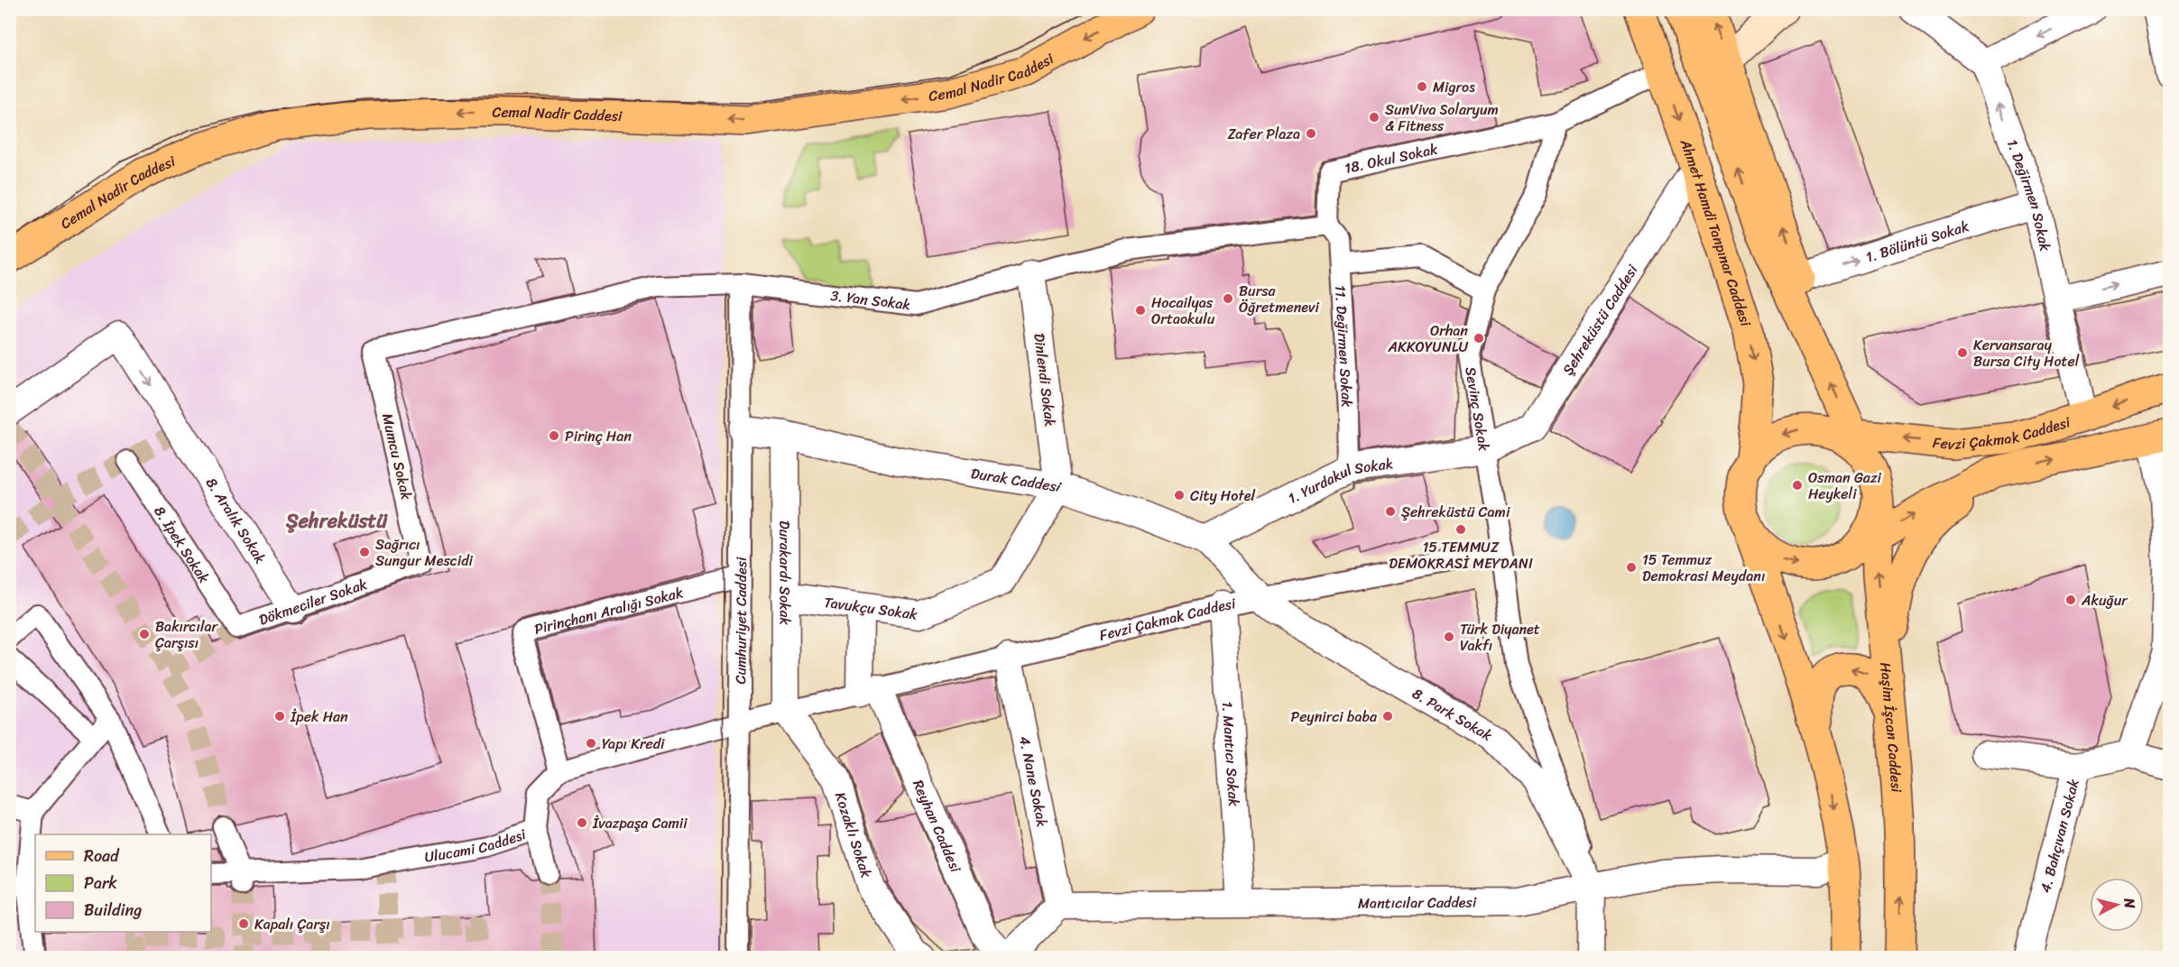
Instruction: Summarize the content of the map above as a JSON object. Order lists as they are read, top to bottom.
{
  "streets": {
    "main road": [
      "Cemal Nadir Caddesi",
      "Ahmet Hamdi Tanpınar Caddesi",
      "Fevzi Çakmak Caddesi",
      "Haşim İşcan Caddesi"
    ],
    "street": [
      "18. Okul Sokak",
      "1. Değirmen Sokak",
      "1. Bölüntü Sokak",
      "3. Yan Sokak",
      "Şehreküstü Caddesi",
      "11. Değirmen Sokak",
      "Dinlendi Sokak",
      "Sevinç Sokak",
      "Mumcu Sokak",
      "Durak Caddesi",
      "1. Yurdakul Sokak",
      "8. Aralık Sokak",
      "8. İpek Sokak",
      "Durakardı Sokak",
      "Dökmeciler Sokak",
      "Tavukçu Sokak",
      "Pirinçhanı Aralığı Sokak",
      "Cumhuriyet Caddesi",
      "8. Park Sokak",
      "1. Mantıcı Sokak",
      "4. Nane Sokak",
      "Reyhan Caddesi",
      "Kozaklı Sokak",
      "4. Bahçıvan Sokak",
      "Ulucami Caddesi",
      "Mantıcılar Caddesi"
    ]
  },
  "crossings": [
    ["18. Okul Sokak", "Ahmet Hamdi Tanpınar Caddesi"],
    ["18. Okul Sokak", "11. Değirmen Sokak"],
    ["18. Okul Sokak", "Sevinç Sokak"],
    ["1. Değirmen Sokak", "1. Bölüntü Sokak"],
    ["1. Değirmen Sokak", "Fevzi Çakmak Caddesi"],
    ["Ahmet Hamdi Tanpınar Caddesi", "Şehreküstü Caddesi"],
    ["Ahmet Hamdi Tanpınar Caddesi", "Fevzi Çakmak Caddesi"],
    ["Ahmet Hamdi Tanpınar Caddesi", "Haşim İşcan Caddesi"],
    ["3. Yan Sokak", "Dinlendi Sokak"],
    ["3. Yan Sokak", "Mumcu Sokak"],
    ["3. Yan Sokak", "Cumhuriyet Caddesi"],
    ["Şehreküstü Caddesi", "Sevinç Sokak"],
    ["Şehreküstü Caddesi", "1. Yurdakul Sokak"],
    ["11. Değirmen Sokak", "1. Yurdakul Sokak"],
    ["Dinlendi Sokak", "Durak Caddesi"],
    ["Dinlendi Sokak", "Tavukçu Sokak"],
    ["Sevinç Sokak", "Fevzi Çakmak Caddesi"],
    ["Sevinç Sokak", "1. Yurdakul Sokak"],
    ["Fevzi Çakmak Caddesi", "Durak Caddesi"],
    ["Fevzi Çakmak Caddesi", "Durakardı Sokak"],
    ["Fevzi Çakmak Caddesi", "Cumhuriyet Caddesi"],
    ["Fevzi Çakmak Caddesi", "8. Park Sokak"],
    ["Fevzi Çakmak Caddesi", "Haşim İşcan Caddesi"],
    ["Fevzi Çakmak Caddesi", "1. Mantıcı Sokak"],
    ["Fevzi Çakmak Caddesi", "4. Nane Sokak"],
    ["Fevzi Çakmak Caddesi", "Reyhan Caddesi"],
    ["Fevzi Çakmak Caddesi", "Kozaklı Sokak"],
    ["Mumcu Sokak", "Dökmeciler Sokak"],
    ["Durak Caddesi", "1. Yurdakul Sokak"],
    ["Durak Caddesi", "Durakardı Sokak"],
    ["Durak Caddesi", "Tavukçu Sokak"],
    ["Durak Caddesi", "Cumhuriyet Caddesi"],
    ["Durak Caddesi", "8. Park Sokak"],
    ["8. Aralık Sokak", "Dökmeciler Sokak"],
    ["8. İpek Sokak", "Dökmeciler Sokak"],
    ["Durakardı Sokak", "Tavukçu Sokak"],
    ["Durakardı Sokak", "Kozaklı Sokak"],
    ["Pirinçhanı Aralığı Sokak", "Cumhuriyet Caddesi"],
    ["Pirinçhanı Aralığı Sokak", "Ulucami Caddesi"],
    ["8. Park Sokak", "Mantıcılar Caddesi"],
    ["1. Mantıcı Sokak", "Mantıcılar Caddesi"],
    ["4. Nane Sokak", "Mantıcılar Caddesi"]
  ],
  "one_way": ["Cemal Nadir Caddesi", "1. Bölüntü Sokak"],
  "districts": ["Şehreküstü"],
  "places": [
    "Migros",
    "SunViva Solaryum & Fitness",
    "Zafer Plaza",
    "Bursa Öğretmenevi",
    "Hocailyas Ortaokulu",
    "Orhan AKKOYUNLU",
    "Kervansaray Bursa City Hotel",
    "Pirinç Han",
    "Osman Gazi Heykeli",
    "City Hotel",
    "Şehreküstü Cami",
    "15 TEMMUZ DEMOKRASİ MEYDANI",
    "Sağrıcı Sungur Mescidi",
    "15 Temmuz Demokrasi Meydanı",
    "Akuğur",
    "Bakırcılar Çarşısı",
    "Türk Diyanet Vakfı",
    "İpek Han",
    "Peynirci baba",
    "Yapı Kredi",
    "İvazpaşa Camii",
    "Kapalı Çarşı"
  ],
  "legend": ["Road", "Park", "Building"],
  "north": "right"
}
